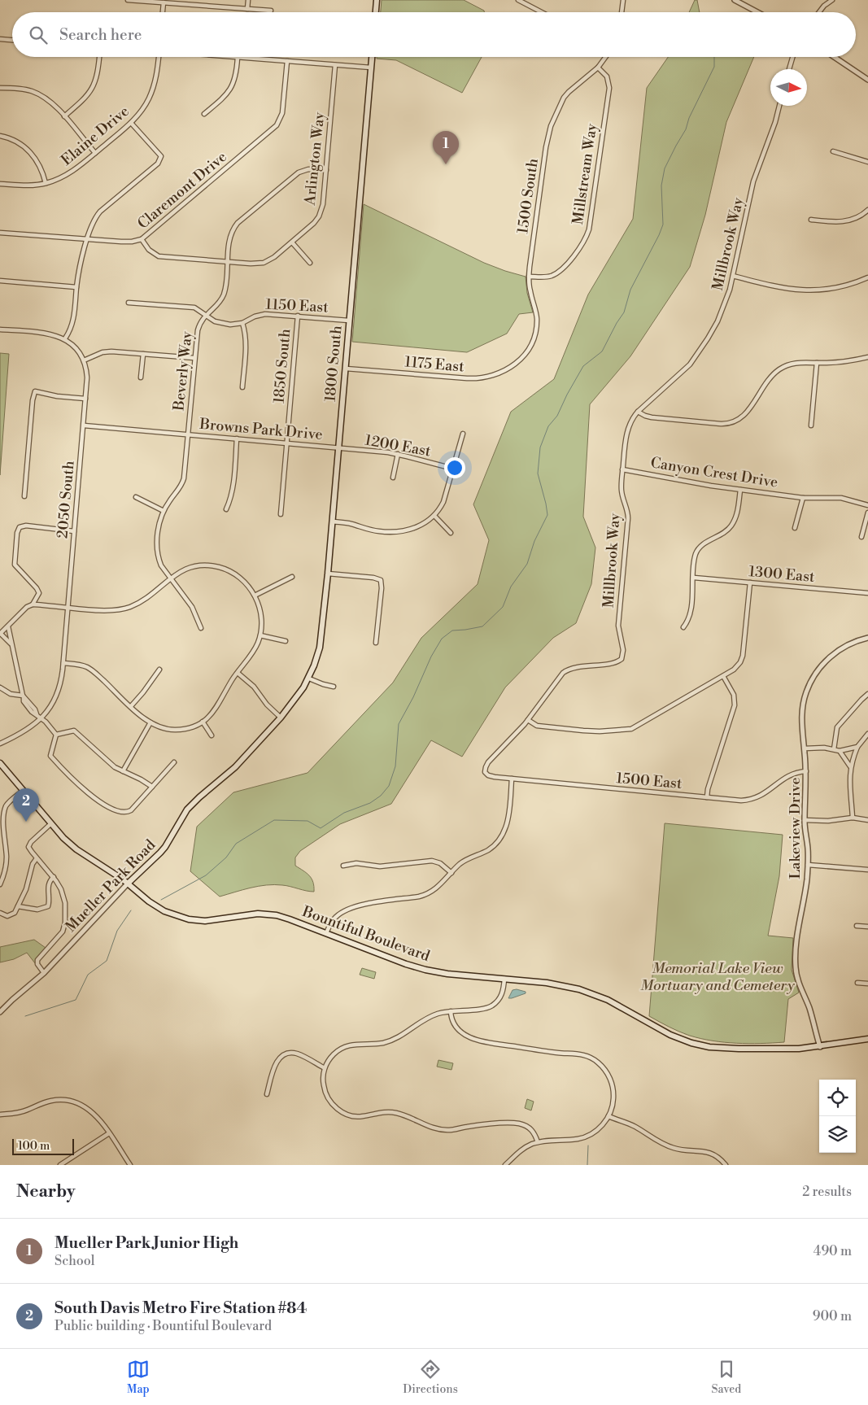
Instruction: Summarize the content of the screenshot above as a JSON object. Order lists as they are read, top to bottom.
{
  "streets": {
    "main road": ["1800 South", "Mueller Park Road", "Bountiful Boulevard"],
    "street": [
      "Elaine Drive",
      "Arlington Way",
      "Millstream Way",
      "Claremont Drive",
      "1500 South",
      "Millbrook Way",
      "1150 East",
      "1175 East",
      "1850 South",
      "Beverly Way",
      "Browns Park Drive",
      "1200 East",
      "Canyon Crest Drive",
      "2050 South",
      "1300 East",
      "1500 East",
      "Lakeview Drive"
    ]
  },
  "crossings": [
    ["Arlington Way", "Claremont Drive"],
    ["Arlington Way", "Beverly Way"],
    ["Millstream Way", "1500 South"],
    ["1500 South", "1175 East"],
    ["Millbrook Way", "Canyon Crest Drive"],
    ["Millbrook Way", "1500 East"],
    ["1150 East", "1800 South"],
    ["1150 East", "1850 South"],
    ["1150 East", "Beverly Way"],
    ["1800 South", "1175 East"],
    ["1800 South", "Browns Park Drive"],
    ["1800 South", "1200 East"],
    ["1800 South", "Mueller Park Road"],
    ["1850 South", "Browns Park Drive"],
    ["Beverly Way", "Browns Park Drive"],
    ["Browns Park Drive", "1200 East"],
    ["Browns Park Drive", "2050 South"],
    ["1500 East", "Lakeview Drive"],
    ["Lakeview Drive", "Bountiful Boulevard"],
    ["Mueller Park Road", "Bountiful Boulevard"]
  ],
  "parks": ["Memorial Lake View Mortuary and Cemetery"],
  "scale_bar": "100 m",
  "north": "right",
  "page": {
    "search": "Search here",
    "pins": ["1", "2"],
    "scale": "100 m",
    "heading": ["Nearby", "2 results"],
    "list": [
      {
        "mark": "1",
        "name": "Mueller Park Junior High",
        "note": "School",
        "value": "490 m"
      },
      {
        "mark": "2",
        "name": "South Davis Metro Fire Station #84",
        "note": "Public building · Bountiful Boulevard",
        "value": "900 m"
      }
    ],
    "nav": ["Map", "Directions", "Saved"]
  }
}
